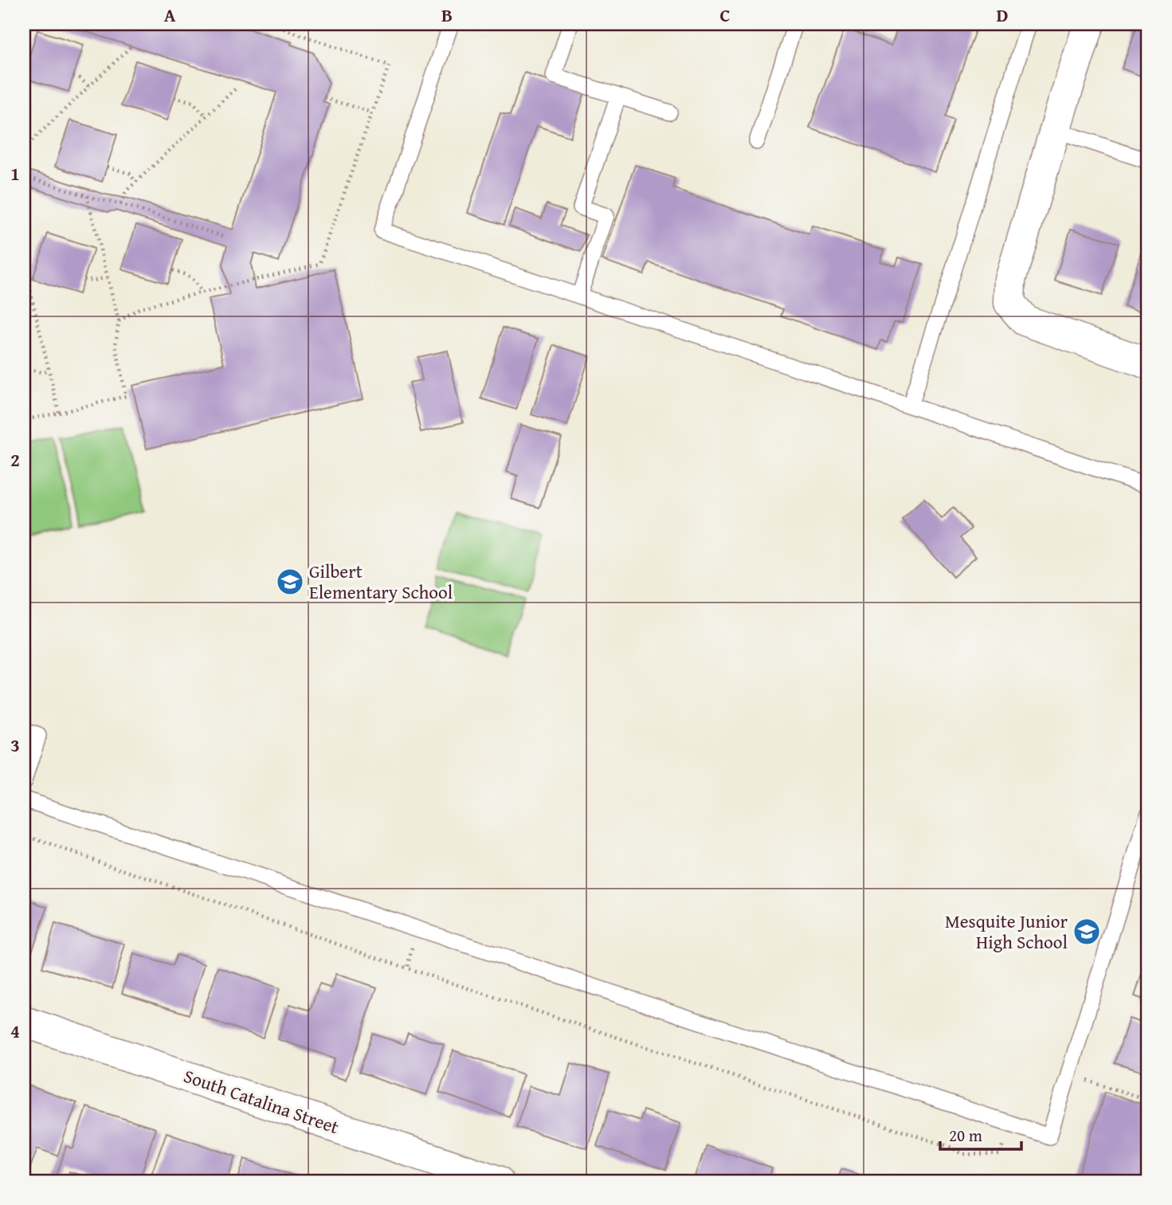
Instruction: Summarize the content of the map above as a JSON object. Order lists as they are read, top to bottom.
{
  "streets": {
    "street": ["South Catalina Street"]
  },
  "places": {
    "school or university": ["Gilbert Elementary School", "Mesquite Junior High School"]
  },
  "scale_bar": "20 m",
  "grid": {
    "columns": [
      "A",
      "B",
      "C",
      "D"
    ],
    "rows": [
      "1",
      "2",
      "3",
      "4"
    ]
  }
}
